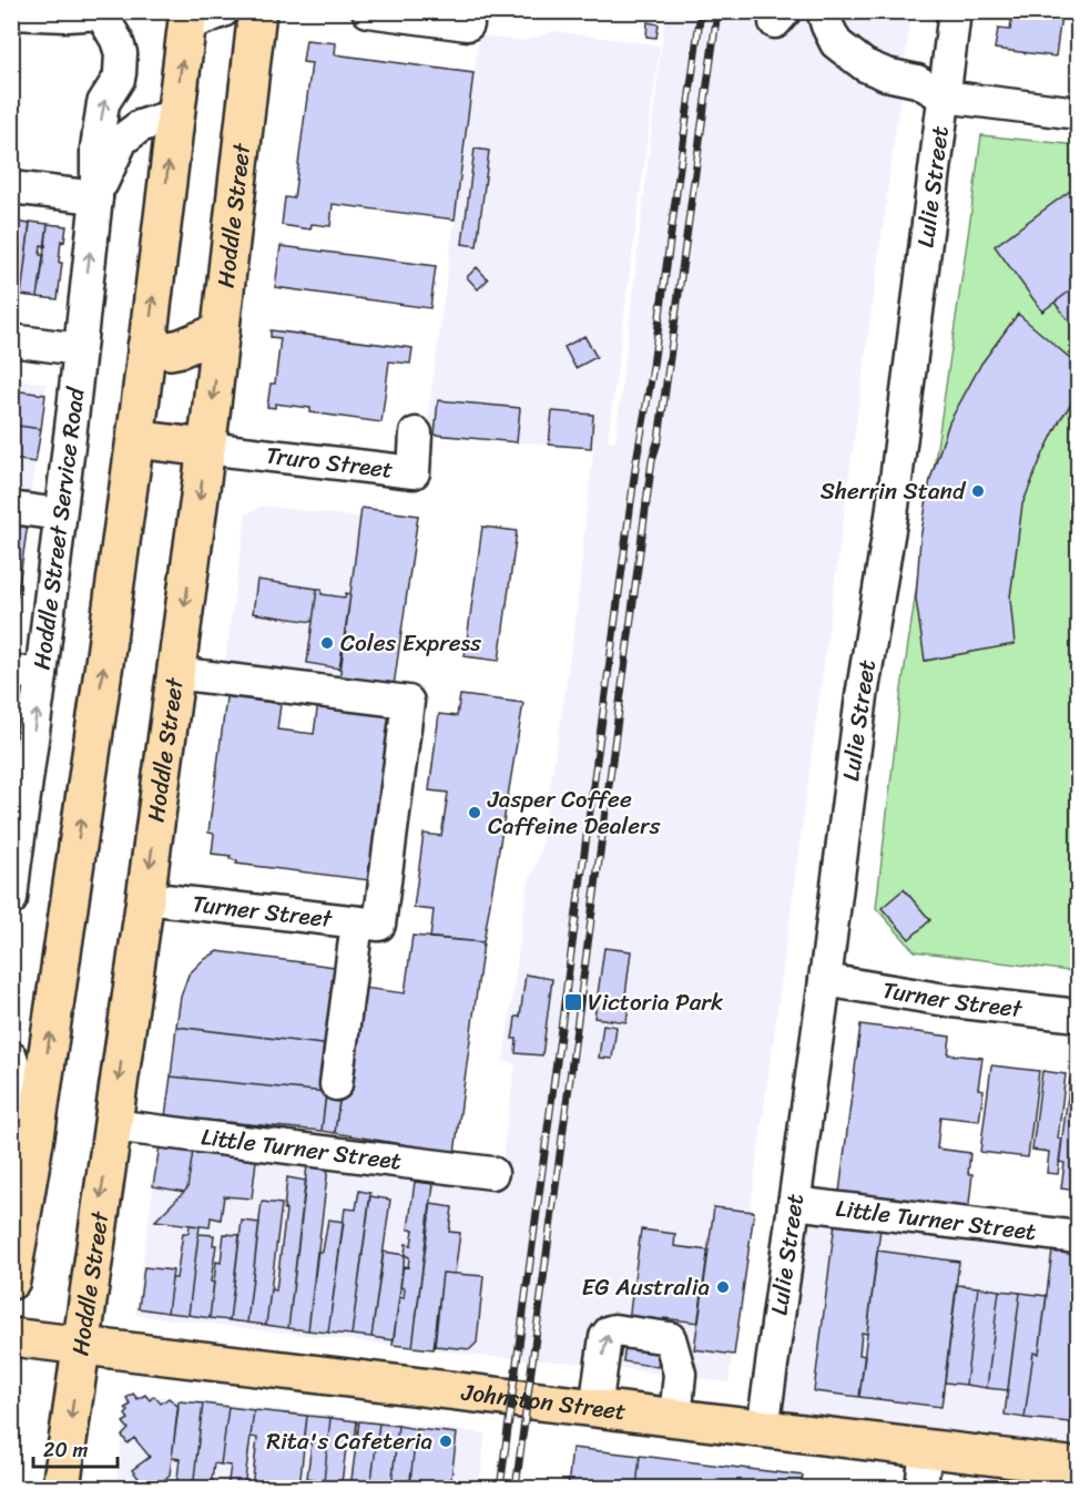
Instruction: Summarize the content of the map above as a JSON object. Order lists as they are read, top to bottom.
{
  "streets": {
    "main road": ["Hoddle Street", "Johnston Street"],
    "street": [
      "Lulie Street",
      "Truro Street",
      "Hoddle Street Service Road",
      "Turner Street",
      "Little Turner Street"
    ]
  },
  "crossings": [
    ["Lulie Street", "Turner Street"],
    ["Lulie Street", "Little Turner Street"],
    ["Lulie Street", "Johnston Street"],
    ["Hoddle Street", "Truro Street"],
    ["Hoddle Street", "Turner Street"],
    ["Hoddle Street", "Little Turner Street"],
    ["Hoddle Street", "Johnston Street"]
  ],
  "one_way": ["Hoddle Street Service Road"],
  "places": {
    "other": [
      "Sherrin Stand",
      "Coles Express",
      "Jasper Coffee Caffeine Dealers",
      "EG Australia",
      "Rita's Cafeteria"
    ],
    "transit": ["Victoria Park"]
  },
  "scale_bar": "20 m"
}
